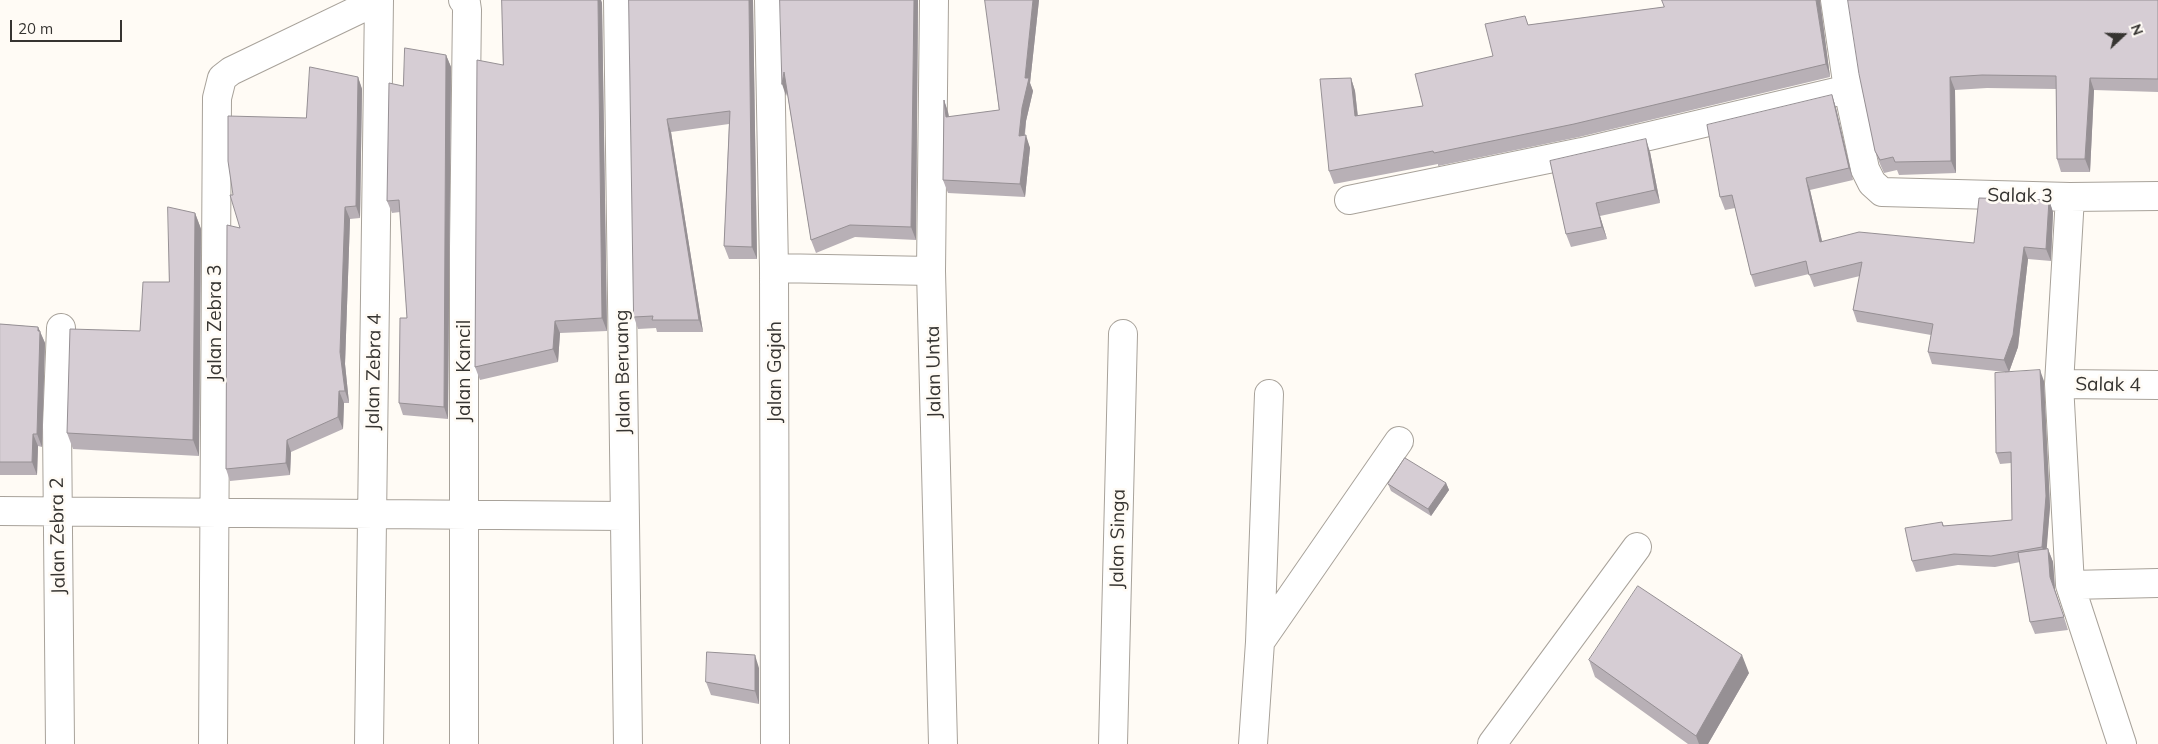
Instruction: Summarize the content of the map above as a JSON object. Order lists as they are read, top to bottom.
{
  "streets": {
    "street": [
      "Salak 3",
      "Jalan Zebra 3",
      "Jalan Kancil",
      "Jalan Zebra 4",
      "Jalan Beruang",
      "Jalan Gajah",
      "Jalan Unta",
      "Salak 4",
      "Jalan Zebra 2",
      "Jalan Singa"
    ]
  },
  "crossings": [
    ["Jalan Zebra 3", "Jalan Zebra 4"]
  ],
  "scale_bar": "20 m",
  "north": "right"
}
